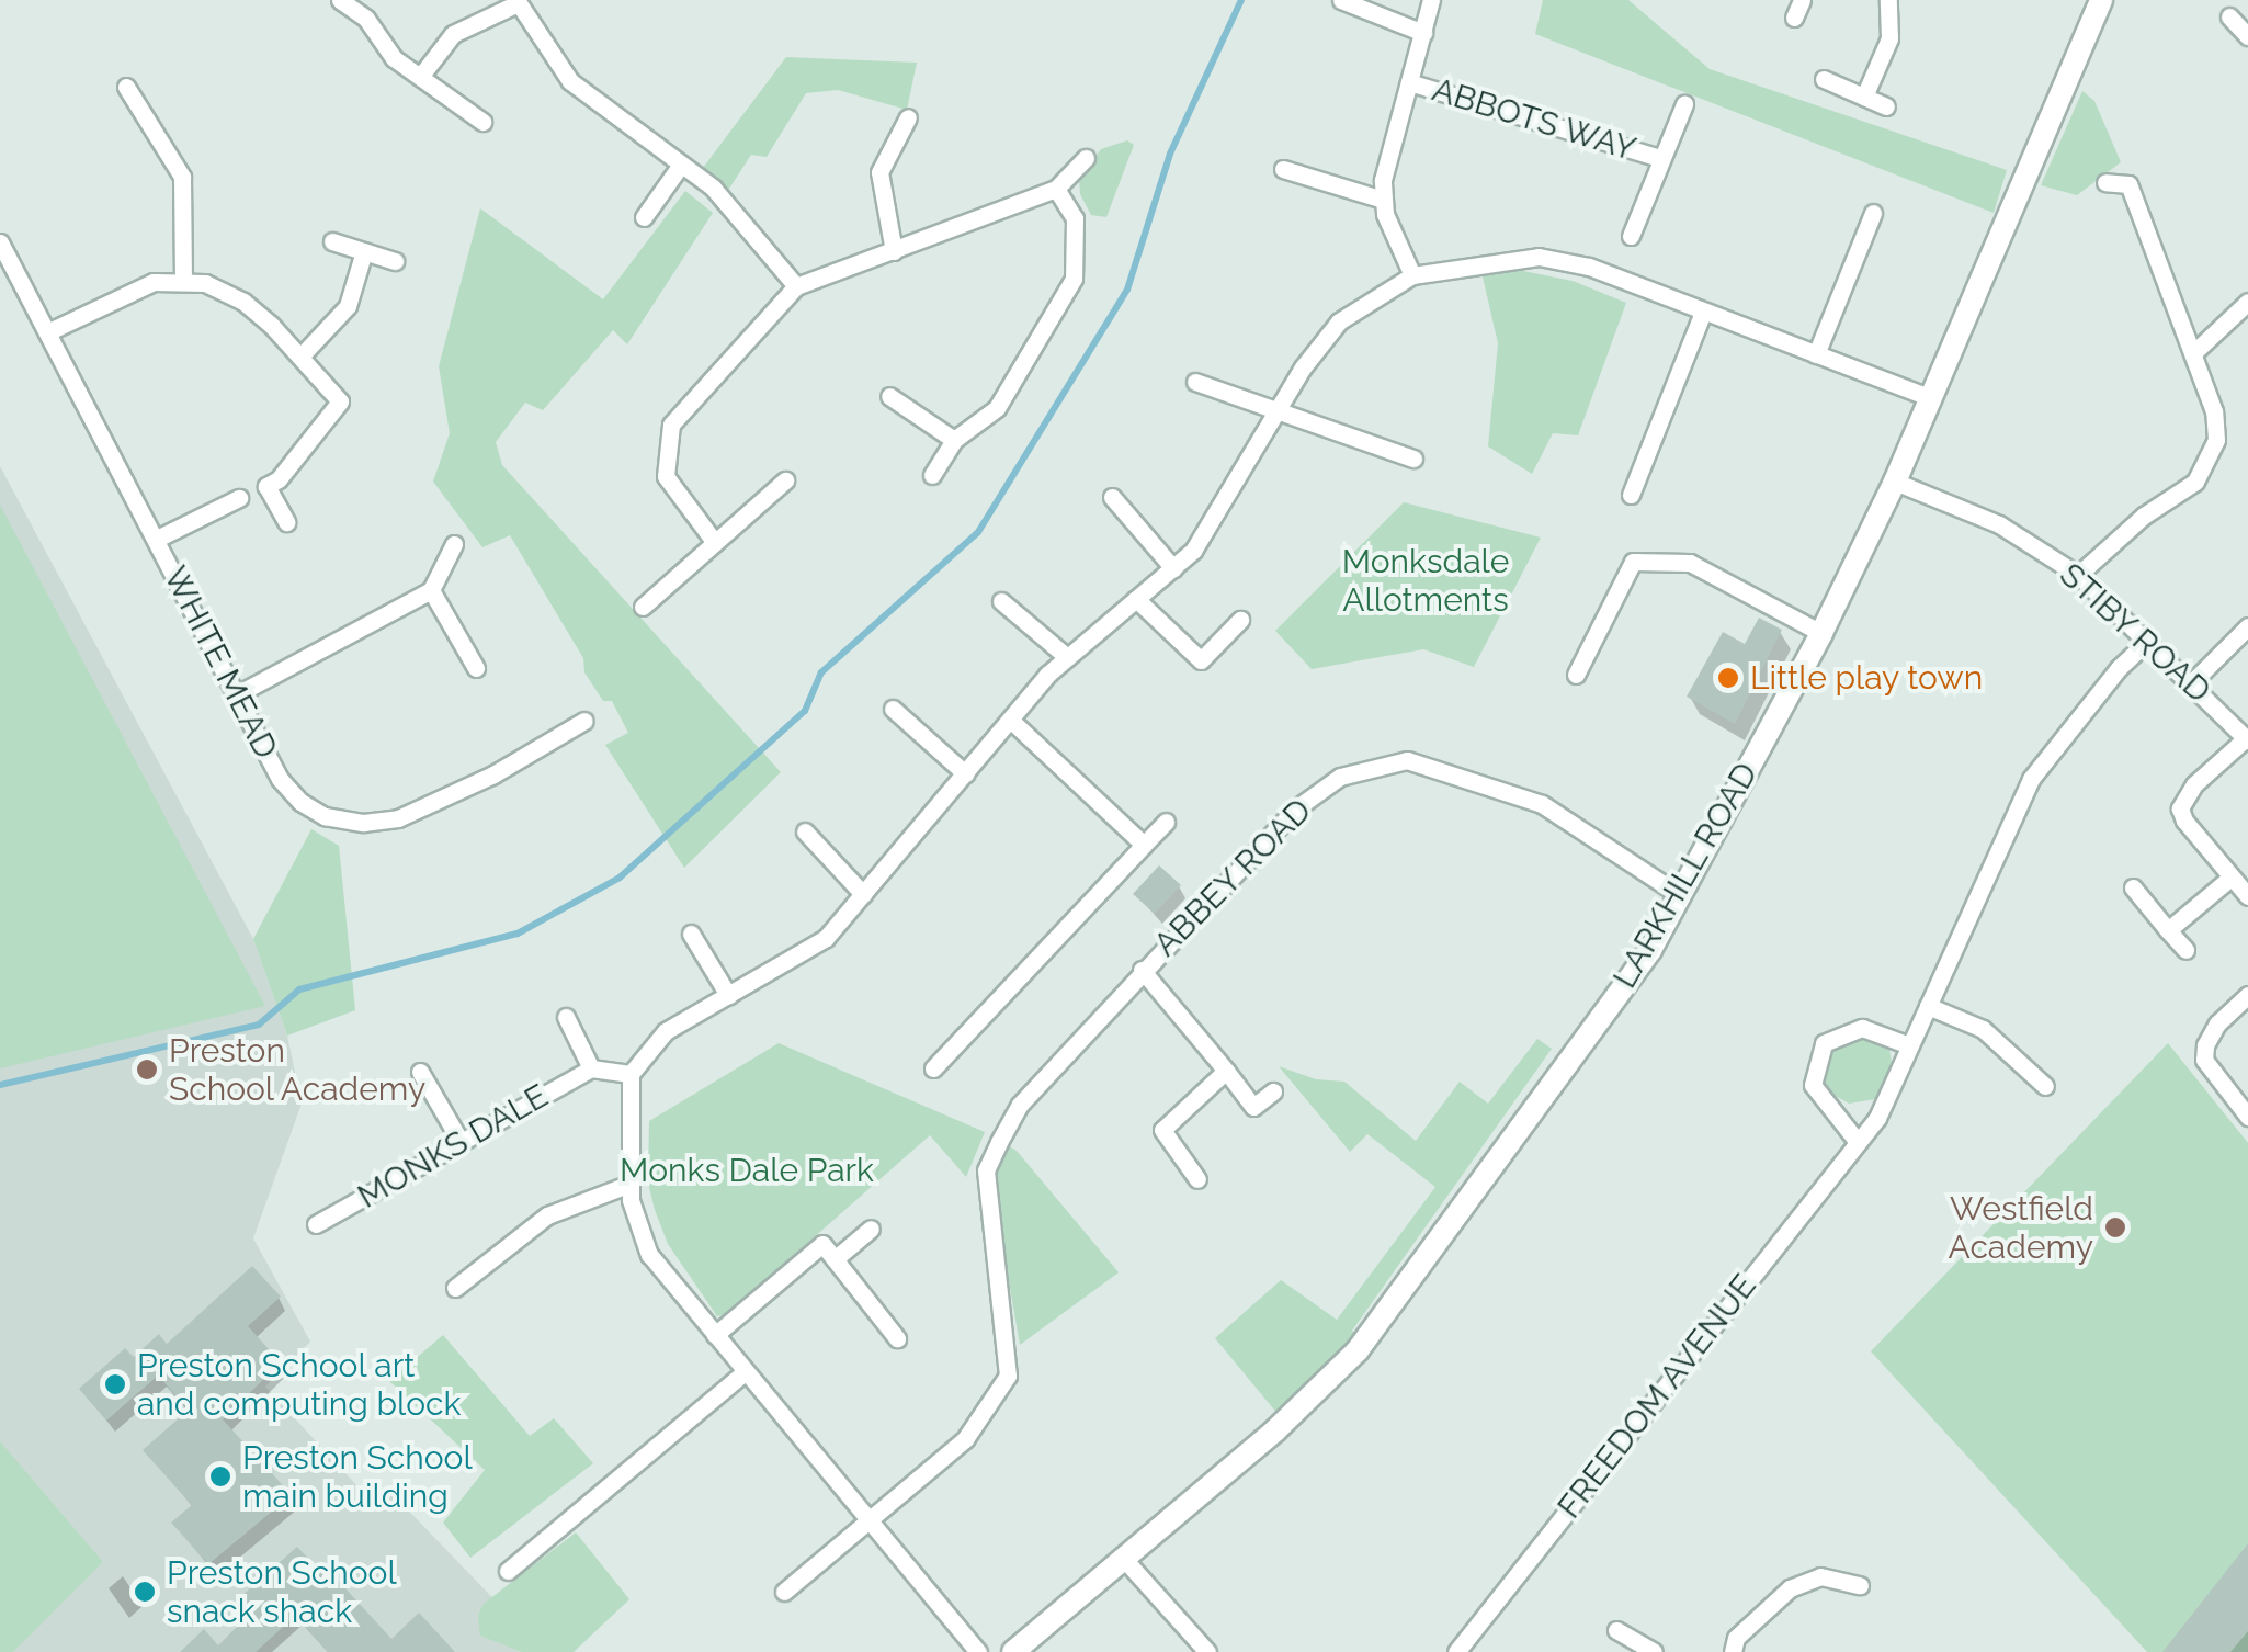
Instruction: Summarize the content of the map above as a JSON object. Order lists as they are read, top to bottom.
{
  "streets": {
    "street": [
      "ABBOTS WAY",
      "STIBY ROAD",
      "WHITE MEAD",
      "LARKHILL ROAD",
      "ABBEY ROAD",
      "MONKS DALE",
      "FREEDOM AVENUE"
    ]
  },
  "crossings": [
    ["STIBY ROAD", "LARKHILL ROAD"],
    ["STIBY ROAD", "FREEDOM AVENUE"],
    ["LARKHILL ROAD", "ABBEY ROAD"]
  ],
  "parks": ["Monksdale Allotments", "Monks Dale Park"],
  "places": [
    "Little play town",
    "Preston School Academy",
    "Westfield Academy",
    "Preston School art and computing block",
    "Preston School main building",
    "Preston School snack shack"
  ]
}
